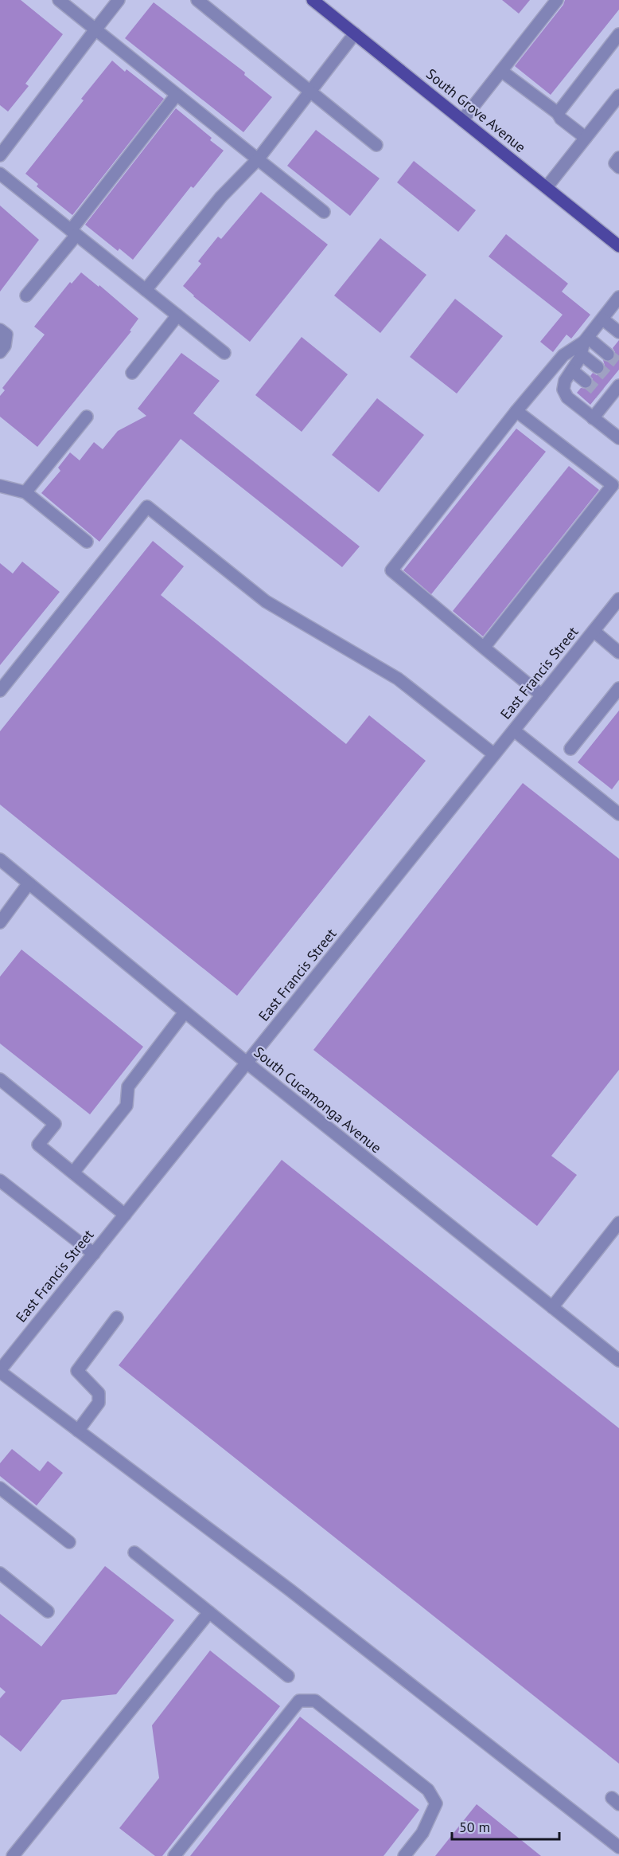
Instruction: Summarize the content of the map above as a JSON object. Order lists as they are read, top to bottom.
{
  "streets": {
    "main road": ["South Grove Avenue"],
    "street": ["East Francis Street", "South Cucamonga Avenue"]
  },
  "crossings": [
    ["East Francis Street", "South Cucamonga Avenue"]
  ],
  "scale_bar": "50 m"
}
